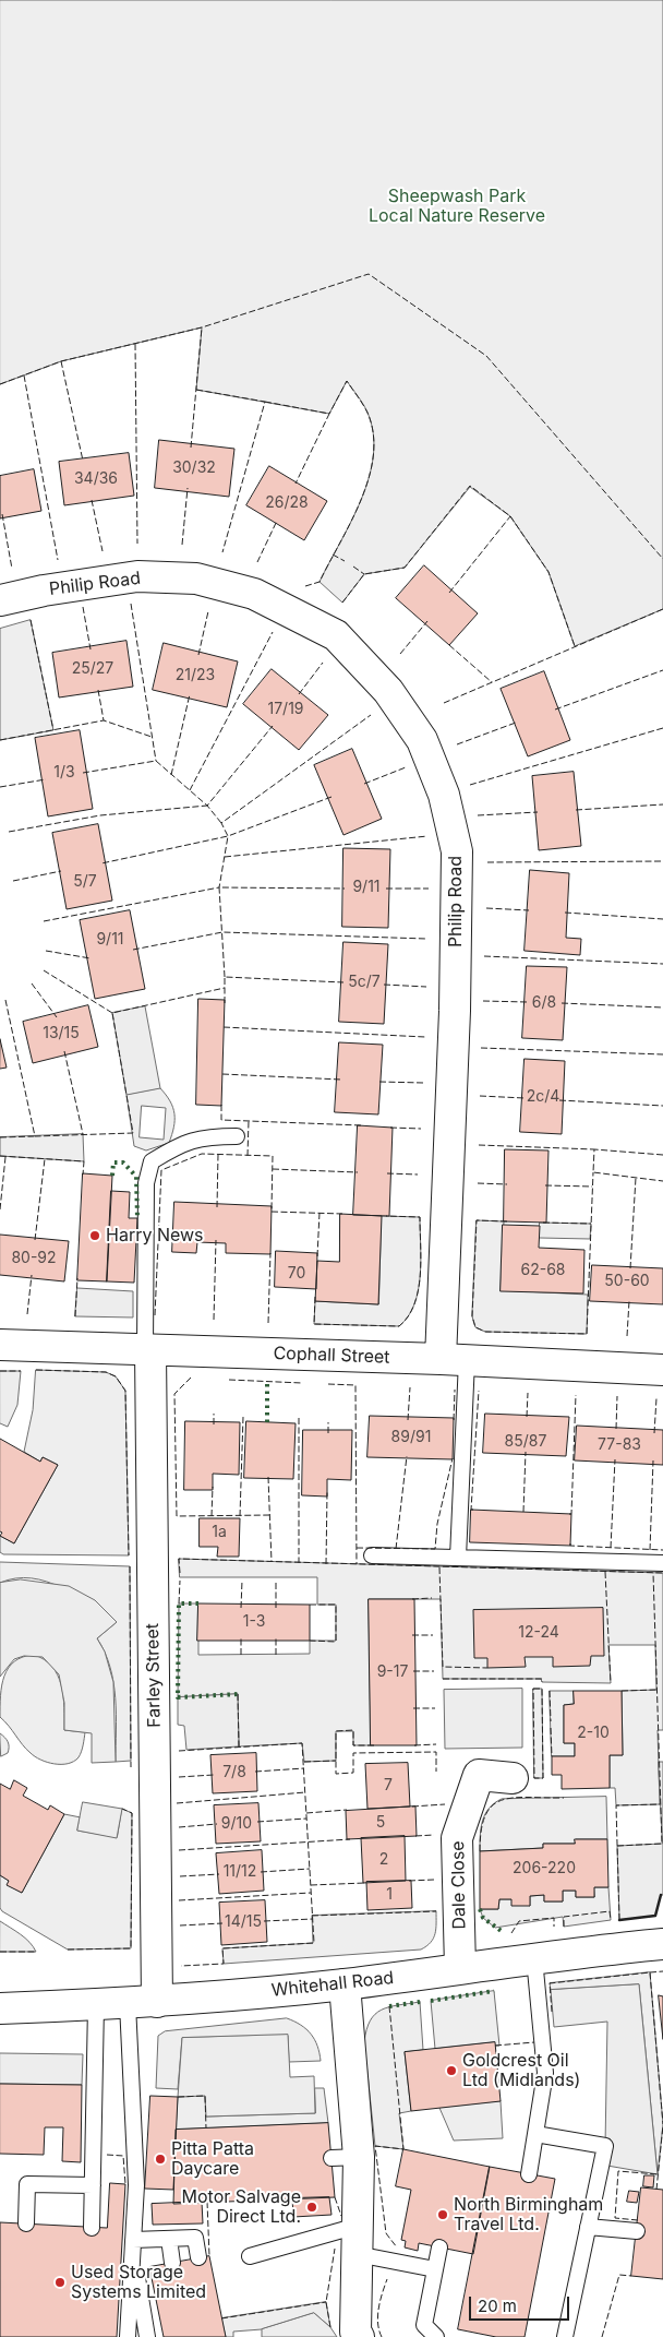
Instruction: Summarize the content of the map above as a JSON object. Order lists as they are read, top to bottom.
{
  "streets": {
    "street": [
      "Philip Road",
      "Cophall Street",
      "Farley Street",
      "Dale Close",
      "Whitehall Road"
    ]
  },
  "crossings": [
    ["Philip Road", "Cophall Street"],
    ["Cophall Street", "Farley Street"],
    ["Farley Street", "Whitehall Road"],
    ["Dale Close", "Whitehall Road"]
  ],
  "parks": ["Sheepwash Park Local Nature Reserve"],
  "places": [
    "Harry News",
    "Goldcrest Oil Ltd (Midlands)",
    "Pitta Patta Daycare",
    "Motor Salvage Direct Ltd.",
    "North Birmingham Travel Ltd.",
    "Used Storage Systems Limited"
  ],
  "house_numbers": [
    "30/32",
    "34/36",
    "26/28",
    "25/27",
    "21/23",
    "17/19",
    "1/3",
    "5/7",
    "9/11",
    "9/11",
    "5c/7",
    "6/8",
    "13/15",
    "2c/4",
    "80-92",
    "62-68",
    "70",
    "50-60",
    "89/91",
    "85/87",
    "77-83",
    "1a",
    "1-3",
    "12-24",
    "9-17",
    "2-10",
    "7/8",
    "7",
    "5",
    "9/10",
    "2",
    "206-220",
    "11/12",
    "1",
    "14/15"
  ],
  "scale_bar": "20 m"
}
